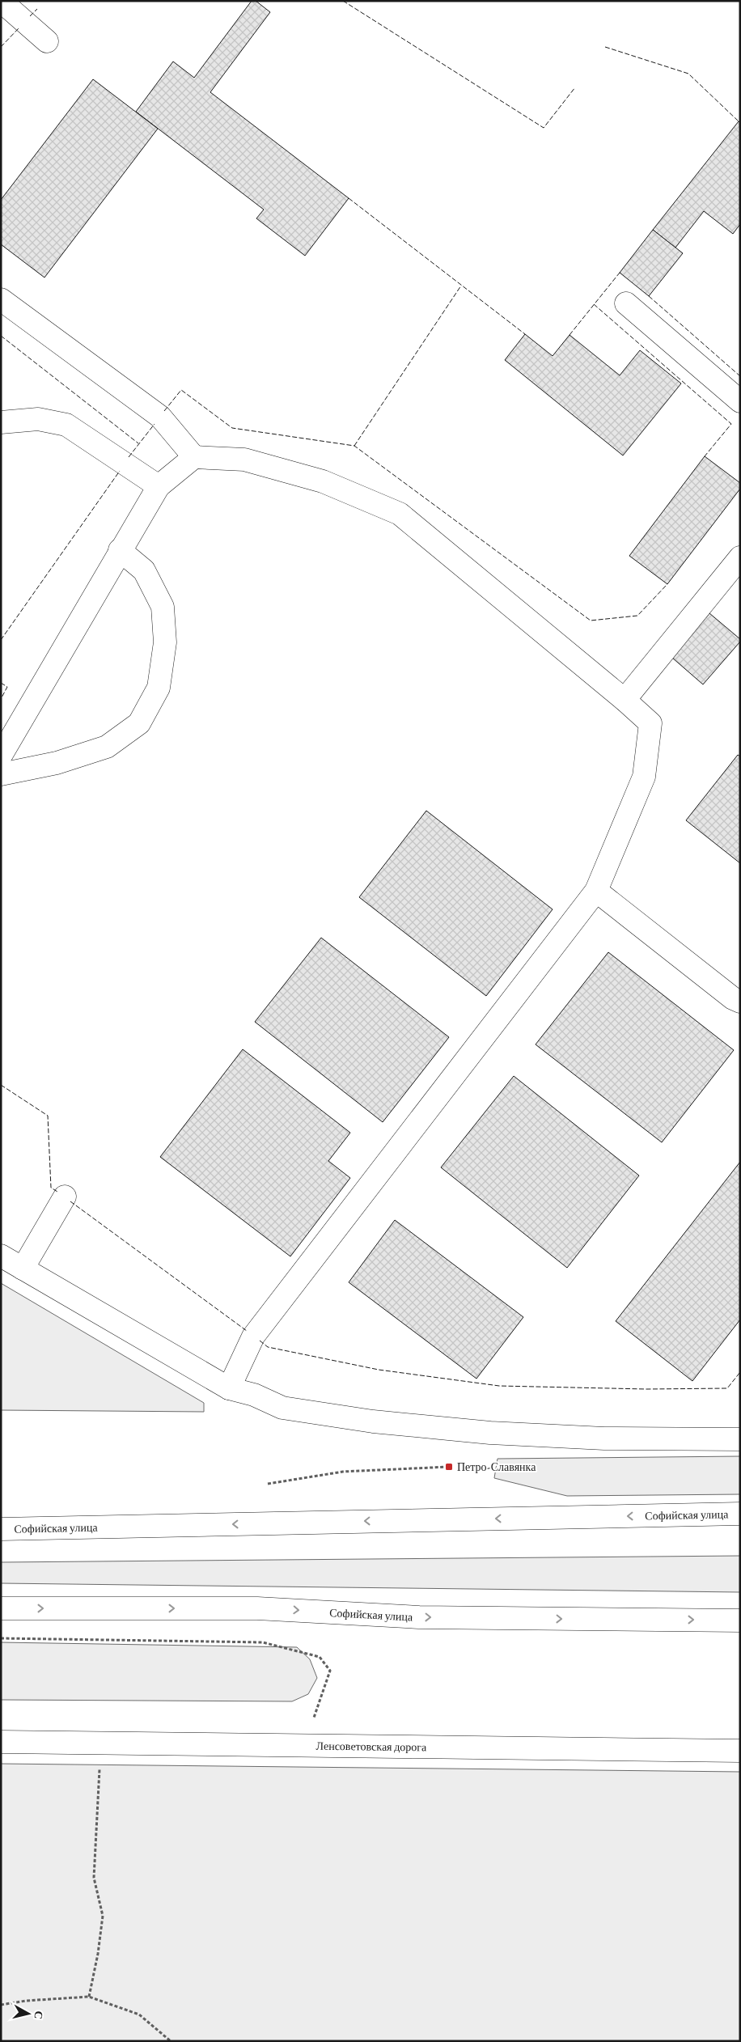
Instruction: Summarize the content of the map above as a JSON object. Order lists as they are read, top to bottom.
{
  "streets": {
    "street": ["Софийская улица", "Ленсоветовская дорога"]
  },
  "places": {
    "transit": ["Петро-Славянка"]
  },
  "north": "right"
}
